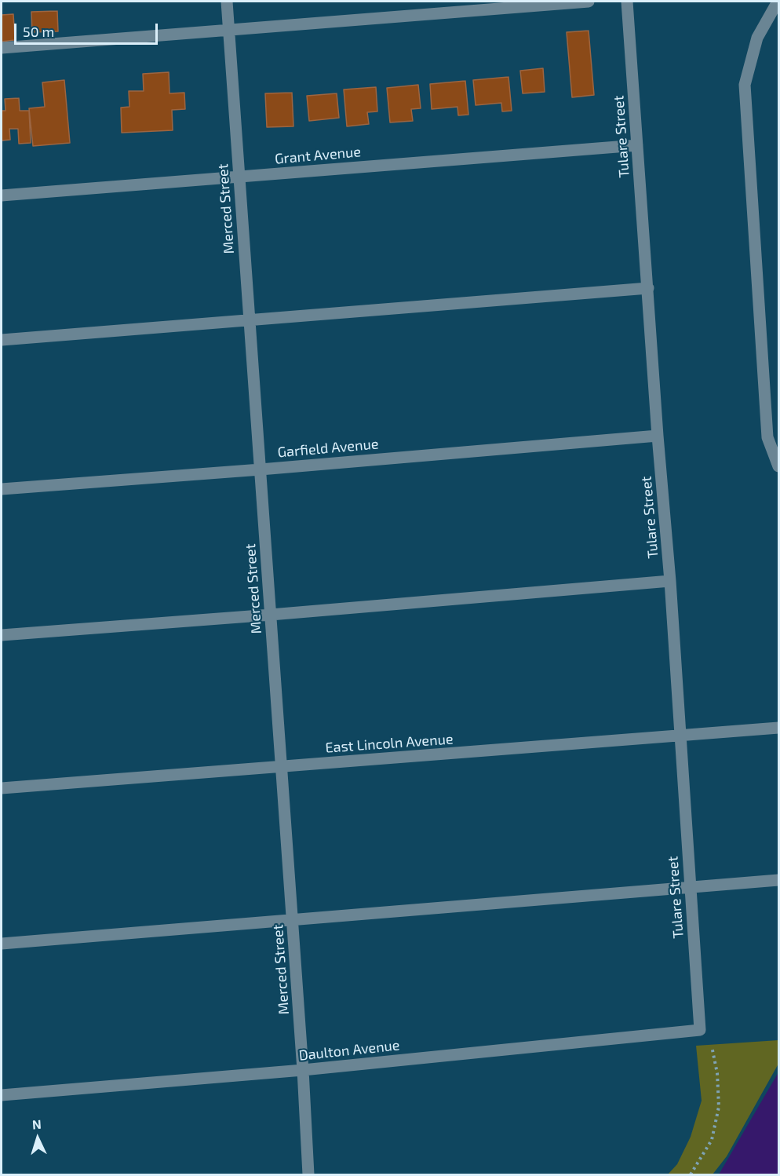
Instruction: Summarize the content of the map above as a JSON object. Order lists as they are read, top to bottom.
{
  "streets": {
    "street": [
      "Tulare Street",
      "Grant Avenue",
      "Merced Street",
      "Garfield Avenue",
      "East Lincoln Avenue",
      "Daulton Avenue"
    ]
  },
  "crossings": [
    ["Tulare Street", "Grant Avenue"],
    ["Tulare Street", "Garfield Avenue"],
    ["Tulare Street", "East Lincoln Avenue"],
    ["Tulare Street", "Daulton Avenue"],
    ["Grant Avenue", "Merced Street"],
    ["Merced Street", "Garfield Avenue"],
    ["Merced Street", "East Lincoln Avenue"],
    ["Merced Street", "Daulton Avenue"]
  ],
  "scale_bar": "50 m",
  "north": "top"
}
